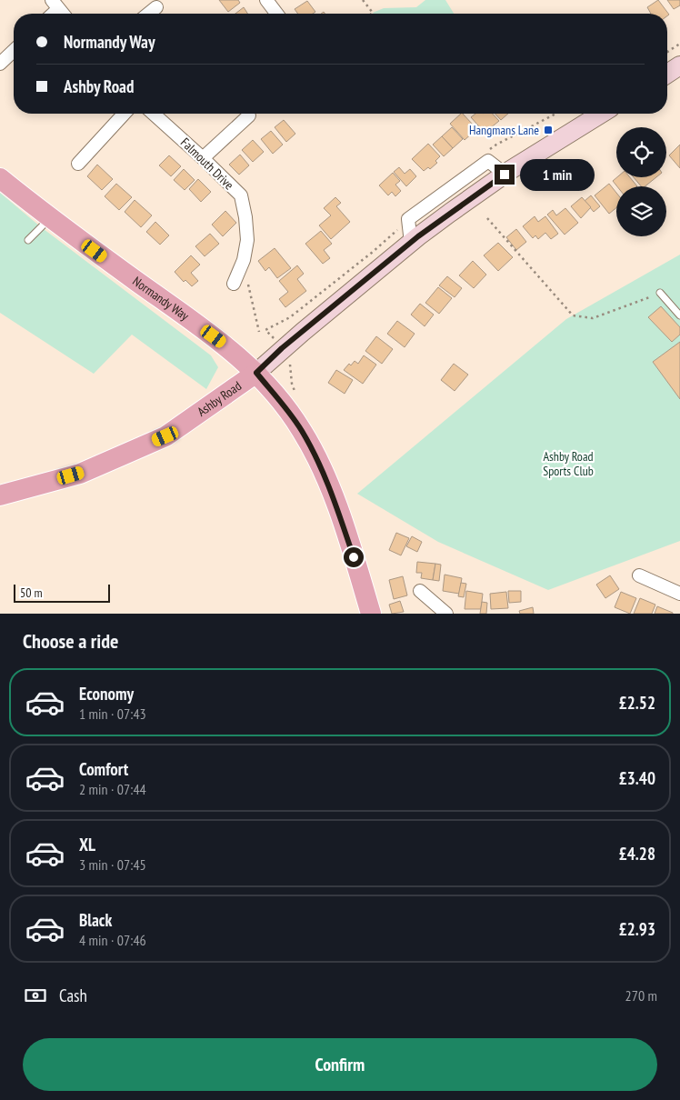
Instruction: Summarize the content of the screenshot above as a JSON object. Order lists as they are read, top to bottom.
{
  "streets": {
    "main road": ["Normandy Way", "Ashby Road"],
    "street": ["Falmouth Drive"]
  },
  "crossings": [
    ["Normandy Way", "Ashby Road"]
  ],
  "parks": ["Ashby Road Sports Club"],
  "places": {
    "transit": ["Hangmans Lane"]
  },
  "scale_bar": "50 m",
  "page": {
    "banner": ["Normandy Way", "Ashby Road"],
    "bubble": "1 min",
    "scale": "50 m",
    "heading": "Choose a ride",
    "list": [
      {
        "name": "Economy",
        "note": "1 min · 07:43",
        "value": "£2.52"
      },
      {
        "name": "Comfort",
        "note": "2 min · 07:44",
        "value": "£3.40"
      },
      {
        "name": "XL",
        "note": "3 min · 07:45",
        "value": "£4.28"
      },
      {
        "name": "Black",
        "note": "4 min · 07:46",
        "value": "£2.93"
      }
    ],
    "pay": ["Cash", "270 m"],
    "buttons": "Confirm"
  }
}
